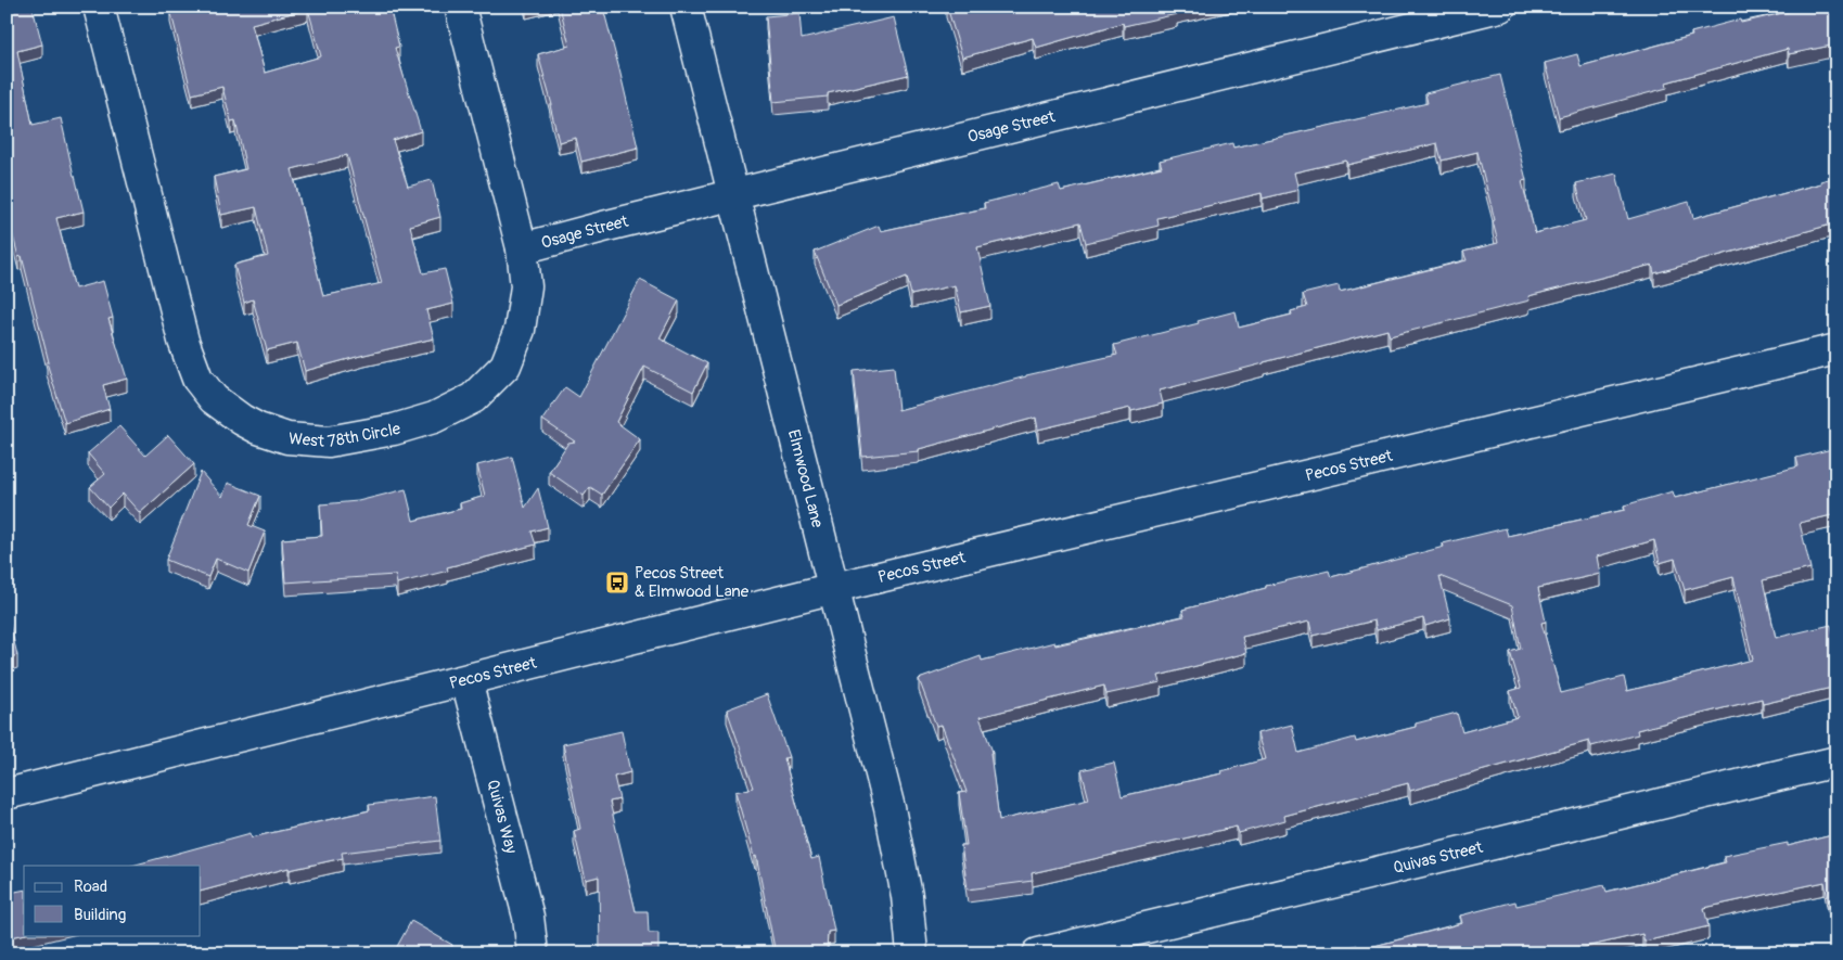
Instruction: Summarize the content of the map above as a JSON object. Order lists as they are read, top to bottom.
{
  "streets": {
    "street": [
      "Osage Street",
      "West 78th Circle",
      "Pecos Street",
      "Elmwood Lane",
      "Quivas Way",
      "Quivas Street"
    ]
  },
  "crossings": [
    ["Osage Street", "West 78th Circle"],
    ["Osage Street", "Elmwood Lane"],
    ["Pecos Street", "Elmwood Lane"],
    ["Pecos Street", "Quivas Way"]
  ],
  "places": {
    "bus stop": ["Pecos Street & Elmwood Lane"]
  },
  "legend": ["Road", "Building"]
}
